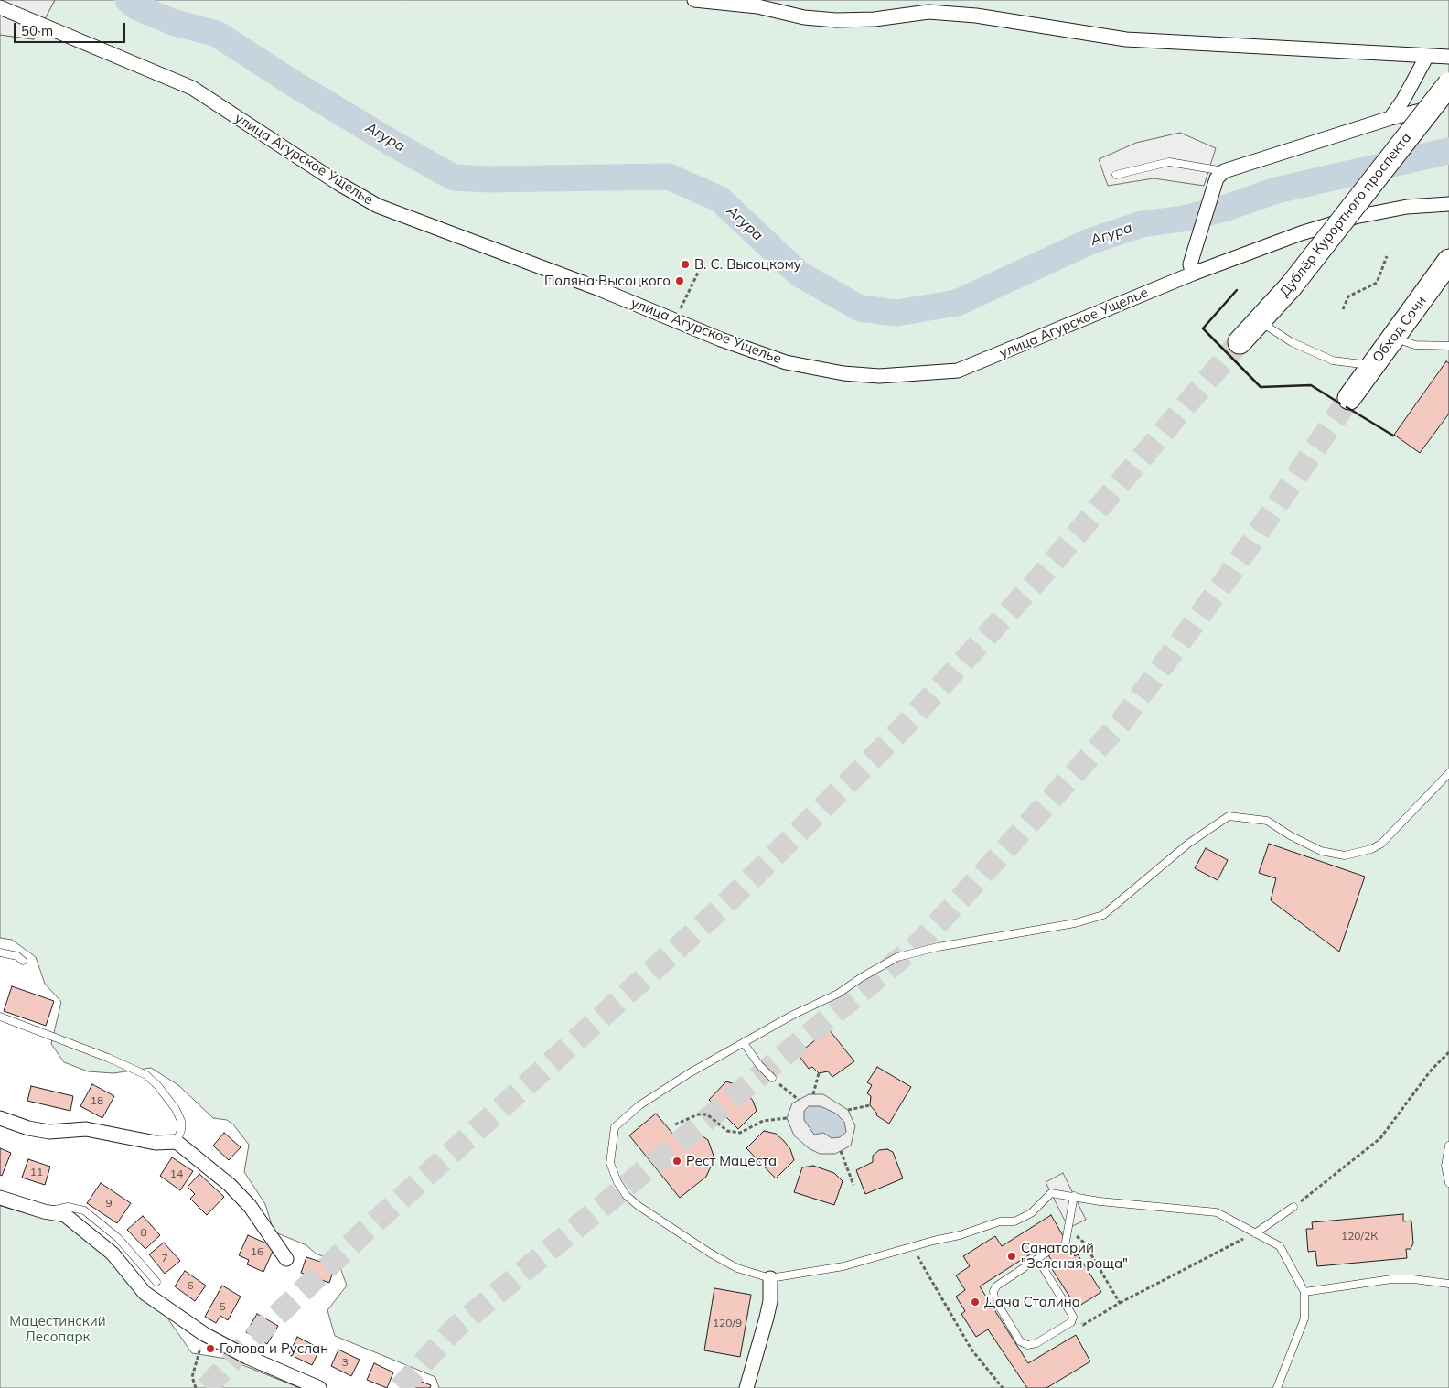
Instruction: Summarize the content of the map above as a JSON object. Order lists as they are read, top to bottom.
{
  "streets": {
    "highway": ["Дублёр Курортного проспекта", "Обход Сочи"],
    "street": ["улица Агурское Ущелье"]
  },
  "water": ["Агура"],
  "parks": ["Мацестинский Лесопарк"],
  "places": [
    "В. С. Высоцкому",
    "Поляна Высоцкого",
    "Рест Мацеста",
    "Санаторий \"Зеленая роща\"",
    "Дача Сталина",
    "Голова и Руслан"
  ],
  "house_numbers": [
    "18",
    "11",
    "14",
    "9",
    "8",
    "120/2К",
    "16",
    "7",
    "6",
    "5",
    "120/9",
    "3"
  ],
  "scale_bar": "50 m"
}
